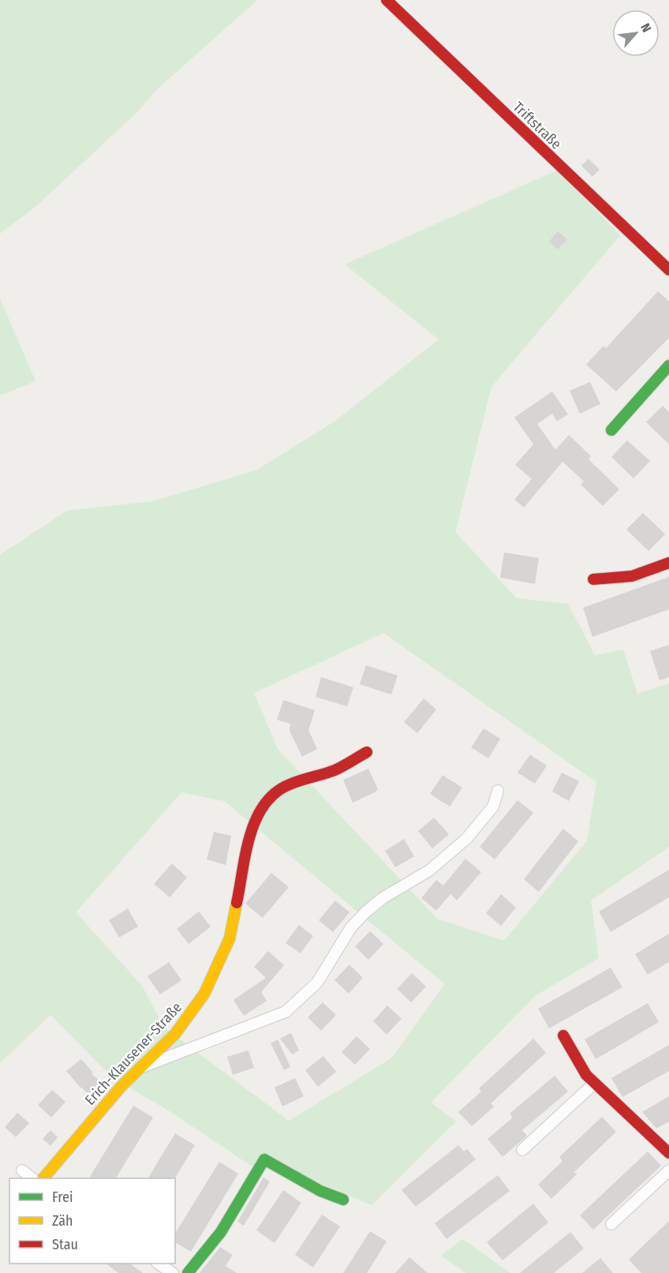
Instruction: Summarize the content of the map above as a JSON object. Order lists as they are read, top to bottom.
{
  "streets": {
    "street": ["Triftstraße", "Erich-Klausener-Straße"]
  },
  "legend": ["Frei", "Zäh", "Stau"],
  "north": "top right"
}
